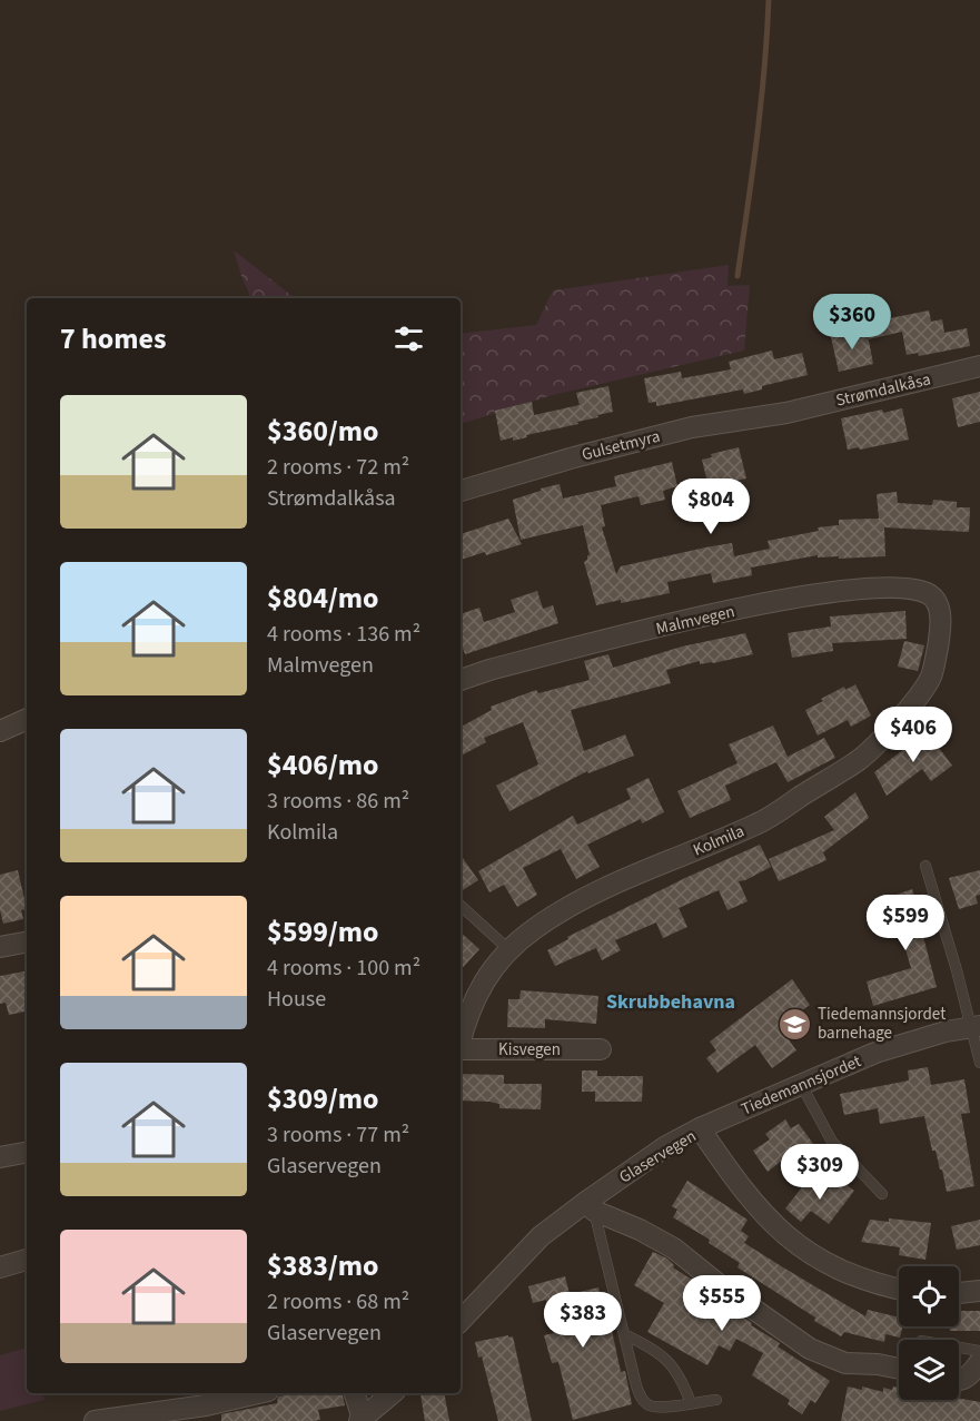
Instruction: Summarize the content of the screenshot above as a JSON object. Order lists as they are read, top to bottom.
{
  "streets": {
    "street": [
      "Strømdalkåsa",
      "Gulsetmyra",
      "Malmvegen",
      "Kolmila",
      "Kisvegen",
      "Tiedemannsjordet",
      "Glaservegen"
    ]
  },
  "crossings": [
    ["Strømdalkåsa", "Gulsetmyra"],
    ["Malmvegen", "Kolmila"],
    ["Tiedemannsjordet", "Glaservegen"]
  ],
  "districts": ["Skrubbehavna"],
  "places": {
    "school or university": ["Tiedemannsjordet barnehage"]
  },
  "page": {
    "price": [
      "$360",
      "$804",
      "$406",
      "$599",
      "$309",
      "$555",
      "$383"
    ],
    "heading": "7 homes",
    "list": [
      {
        "name": "$360/mo",
        "note": "2 rooms · 72 m² · Strømdalkåsa"
      },
      {
        "name": "$804/mo",
        "note": "4 rooms · 136 m² · Malmvegen"
      },
      {
        "name": "$406/mo",
        "note": "3 rooms · 86 m² · Kolmila"
      },
      {
        "name": "$599/mo",
        "note": "4 rooms · 100 m² · House"
      },
      {
        "name": "$309/mo",
        "note": "3 rooms · 77 m² · Glaservegen"
      },
      {
        "name": "$383/mo",
        "note": "2 rooms · 68 m² · Glaservegen"
      }
    ]
  }
}
